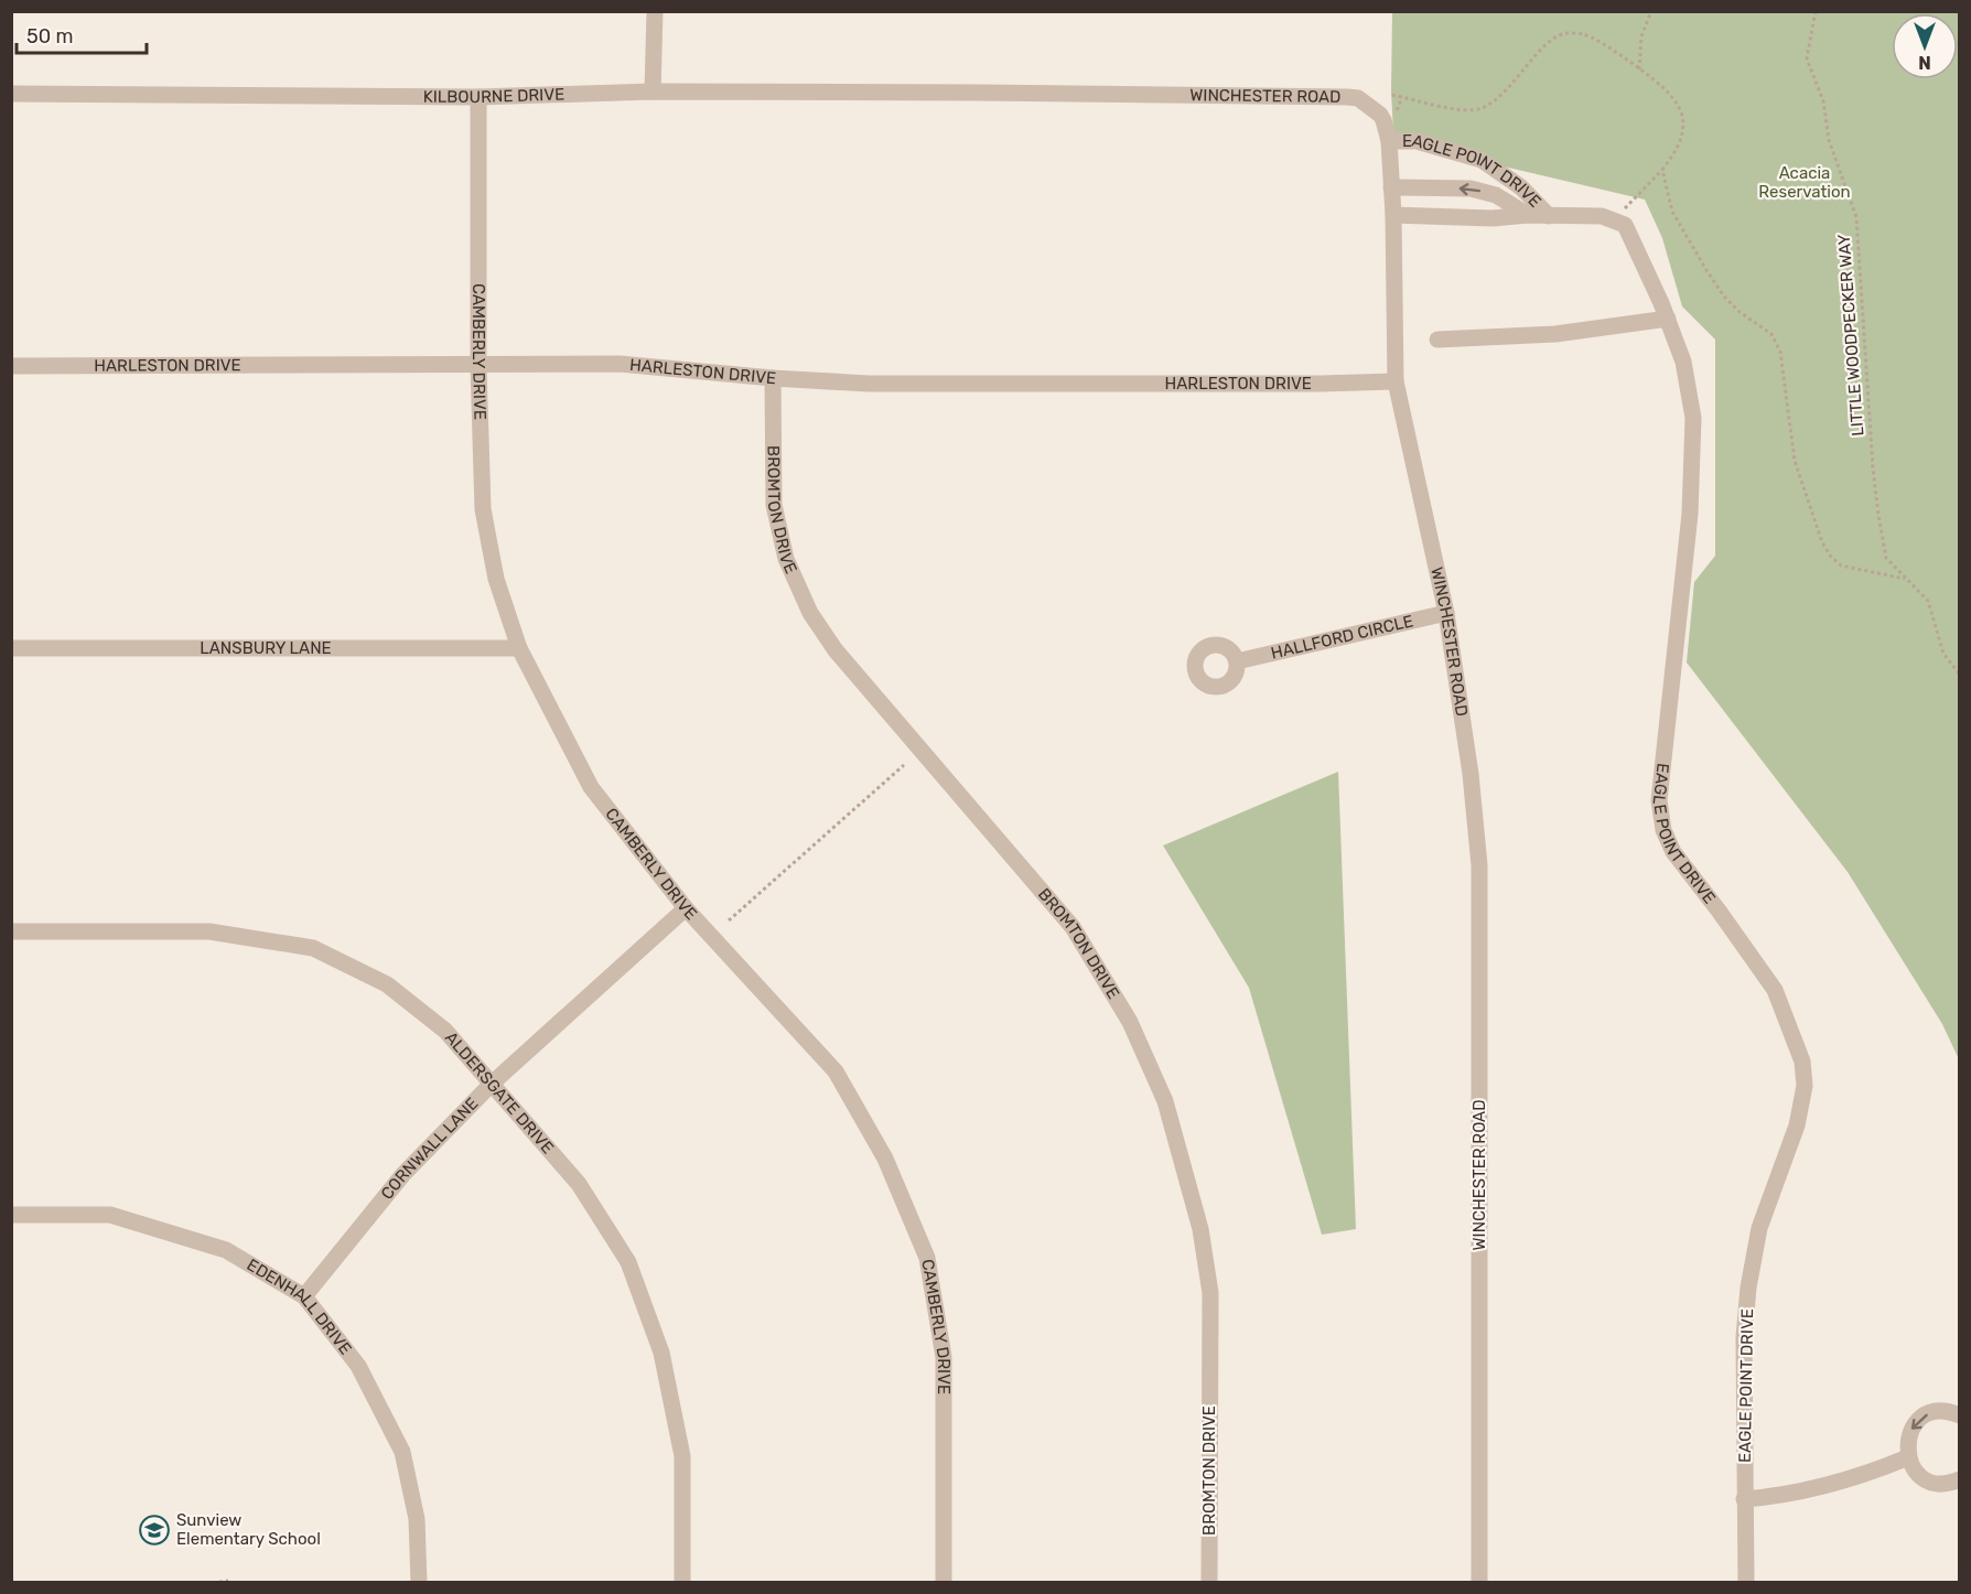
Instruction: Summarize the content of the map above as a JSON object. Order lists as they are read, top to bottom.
{
  "streets": {
    "street": [
      "KILBOURNE DRIVE",
      "WINCHESTER ROAD",
      "EAGLE POINT DRIVE",
      "CAMBERLY DRIVE",
      "HARLESTON DRIVE",
      "BROMTON DRIVE",
      "HALLFORD CIRCLE",
      "LANSBURY LANE",
      "ALDERSGATE DRIVE",
      "CORNWALL LANE",
      "EDENHALL DRIVE"
    ],
    "path": ["LITTLE WOODPECKER WAY"]
  },
  "crossings": [
    ["KILBOURNE DRIVE", "WINCHESTER ROAD"],
    ["KILBOURNE DRIVE", "CAMBERLY DRIVE"],
    ["WINCHESTER ROAD", "EAGLE POINT DRIVE"],
    ["WINCHESTER ROAD", "HARLESTON DRIVE"],
    ["WINCHESTER ROAD", "HALLFORD CIRCLE"],
    ["CAMBERLY DRIVE", "HARLESTON DRIVE"],
    ["CAMBERLY DRIVE", "LANSBURY LANE"],
    ["CAMBERLY DRIVE", "CORNWALL LANE"],
    ["HARLESTON DRIVE", "BROMTON DRIVE"],
    ["ALDERSGATE DRIVE", "CORNWALL LANE"],
    ["CORNWALL LANE", "EDENHALL DRIVE"]
  ],
  "parks": ["Acacia Reservation"],
  "places": {
    "school or university": ["Sunview Elementary School"]
  },
  "scale_bar": "50 m",
  "north": "bottom"
}
